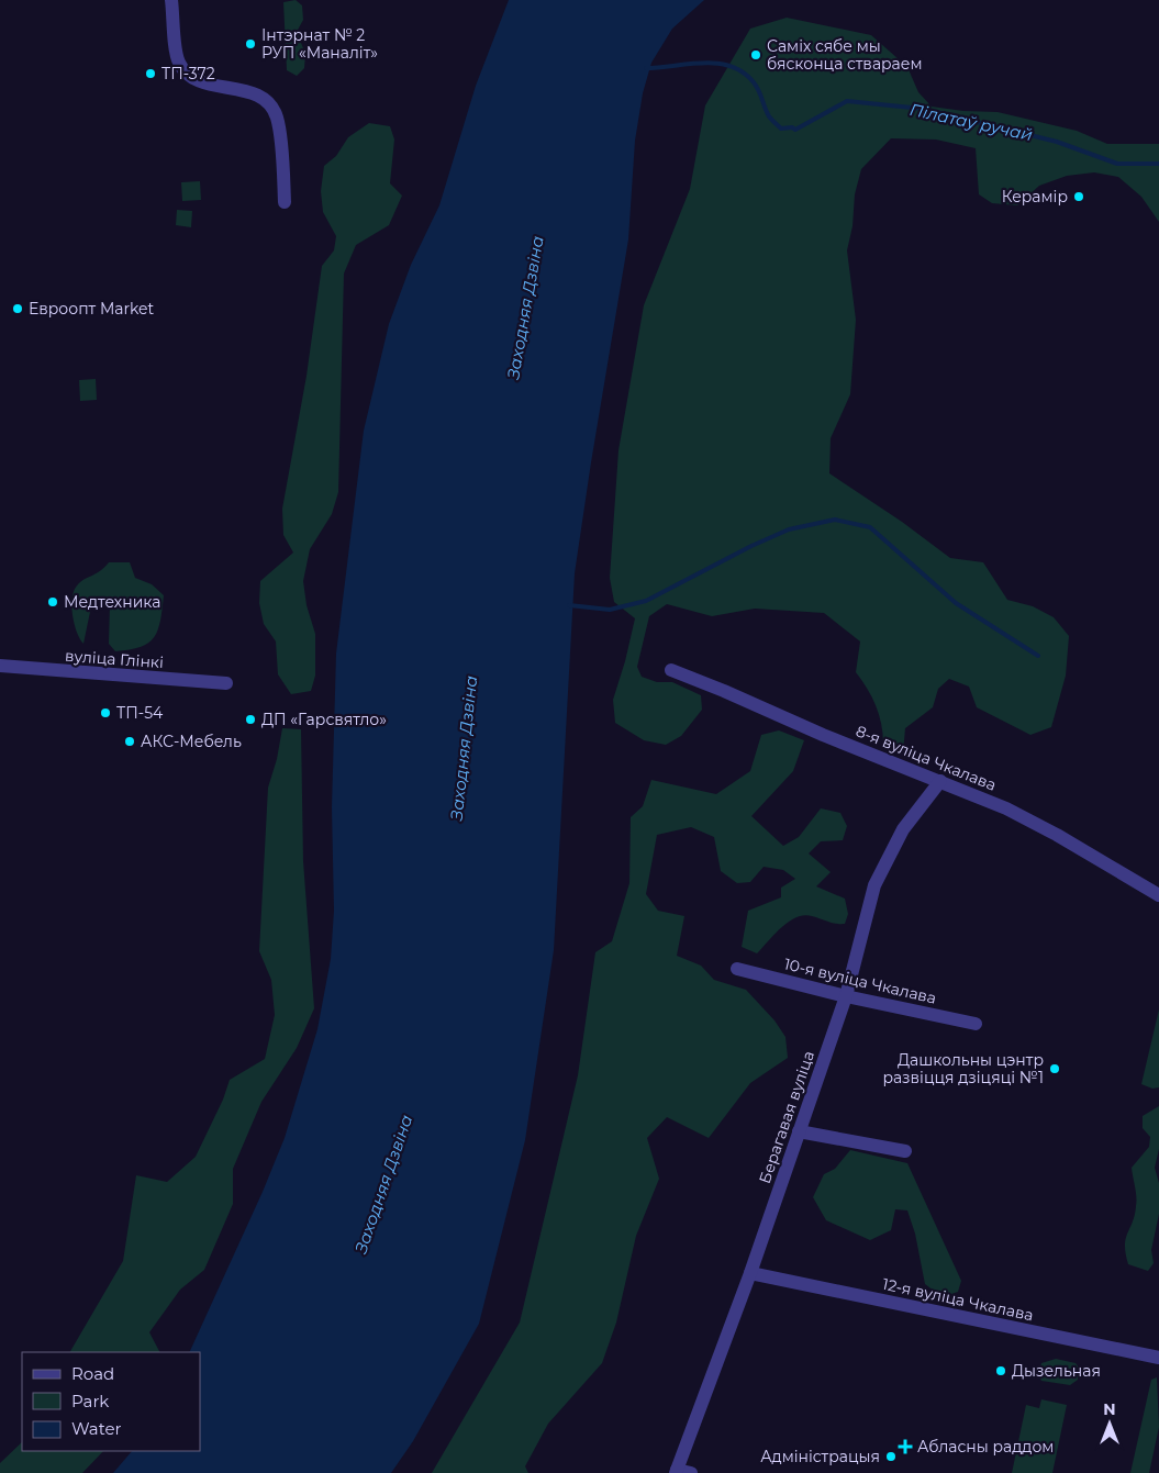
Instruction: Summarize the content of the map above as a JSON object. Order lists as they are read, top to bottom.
{
  "streets": {
    "street": [
      "вуліца Глінкі",
      "8-я вуліца Чкалава",
      "10-я вуліца Чкалава",
      "Берагавая вуліца",
      "12-я вуліца Чкалава"
    ]
  },
  "crossings": [
    ["8-я вуліца Чкалава", "Берагавая вуліца"],
    ["10-я вуліца Чкалава", "Берагавая вуліца"],
    ["Берагавая вуліца", "12-я вуліца Чкалава"]
  ],
  "water": ["Пілатаў ручай", "Заходняя Дзвіна"],
  "places": {
    "other": [
      "Інтэрнат № 2 РУП «Маналіт»",
      "Саміх сябе мы бясконца ствараем",
      "ТП-372",
      "Керамір",
      "Евроопт Market",
      "Медтехника",
      "ТП-54",
      "ДП «Гарсвятло»",
      "АКС-Мебель",
      "Дашкольны цэнтр развіцця дзіцяці №1",
      "Дызельная",
      "Адміністрацыя"
    ],
    "health": ["Абласны раддом"]
  },
  "legend": ["Road", "Park", "Water"],
  "north": "top"
}
